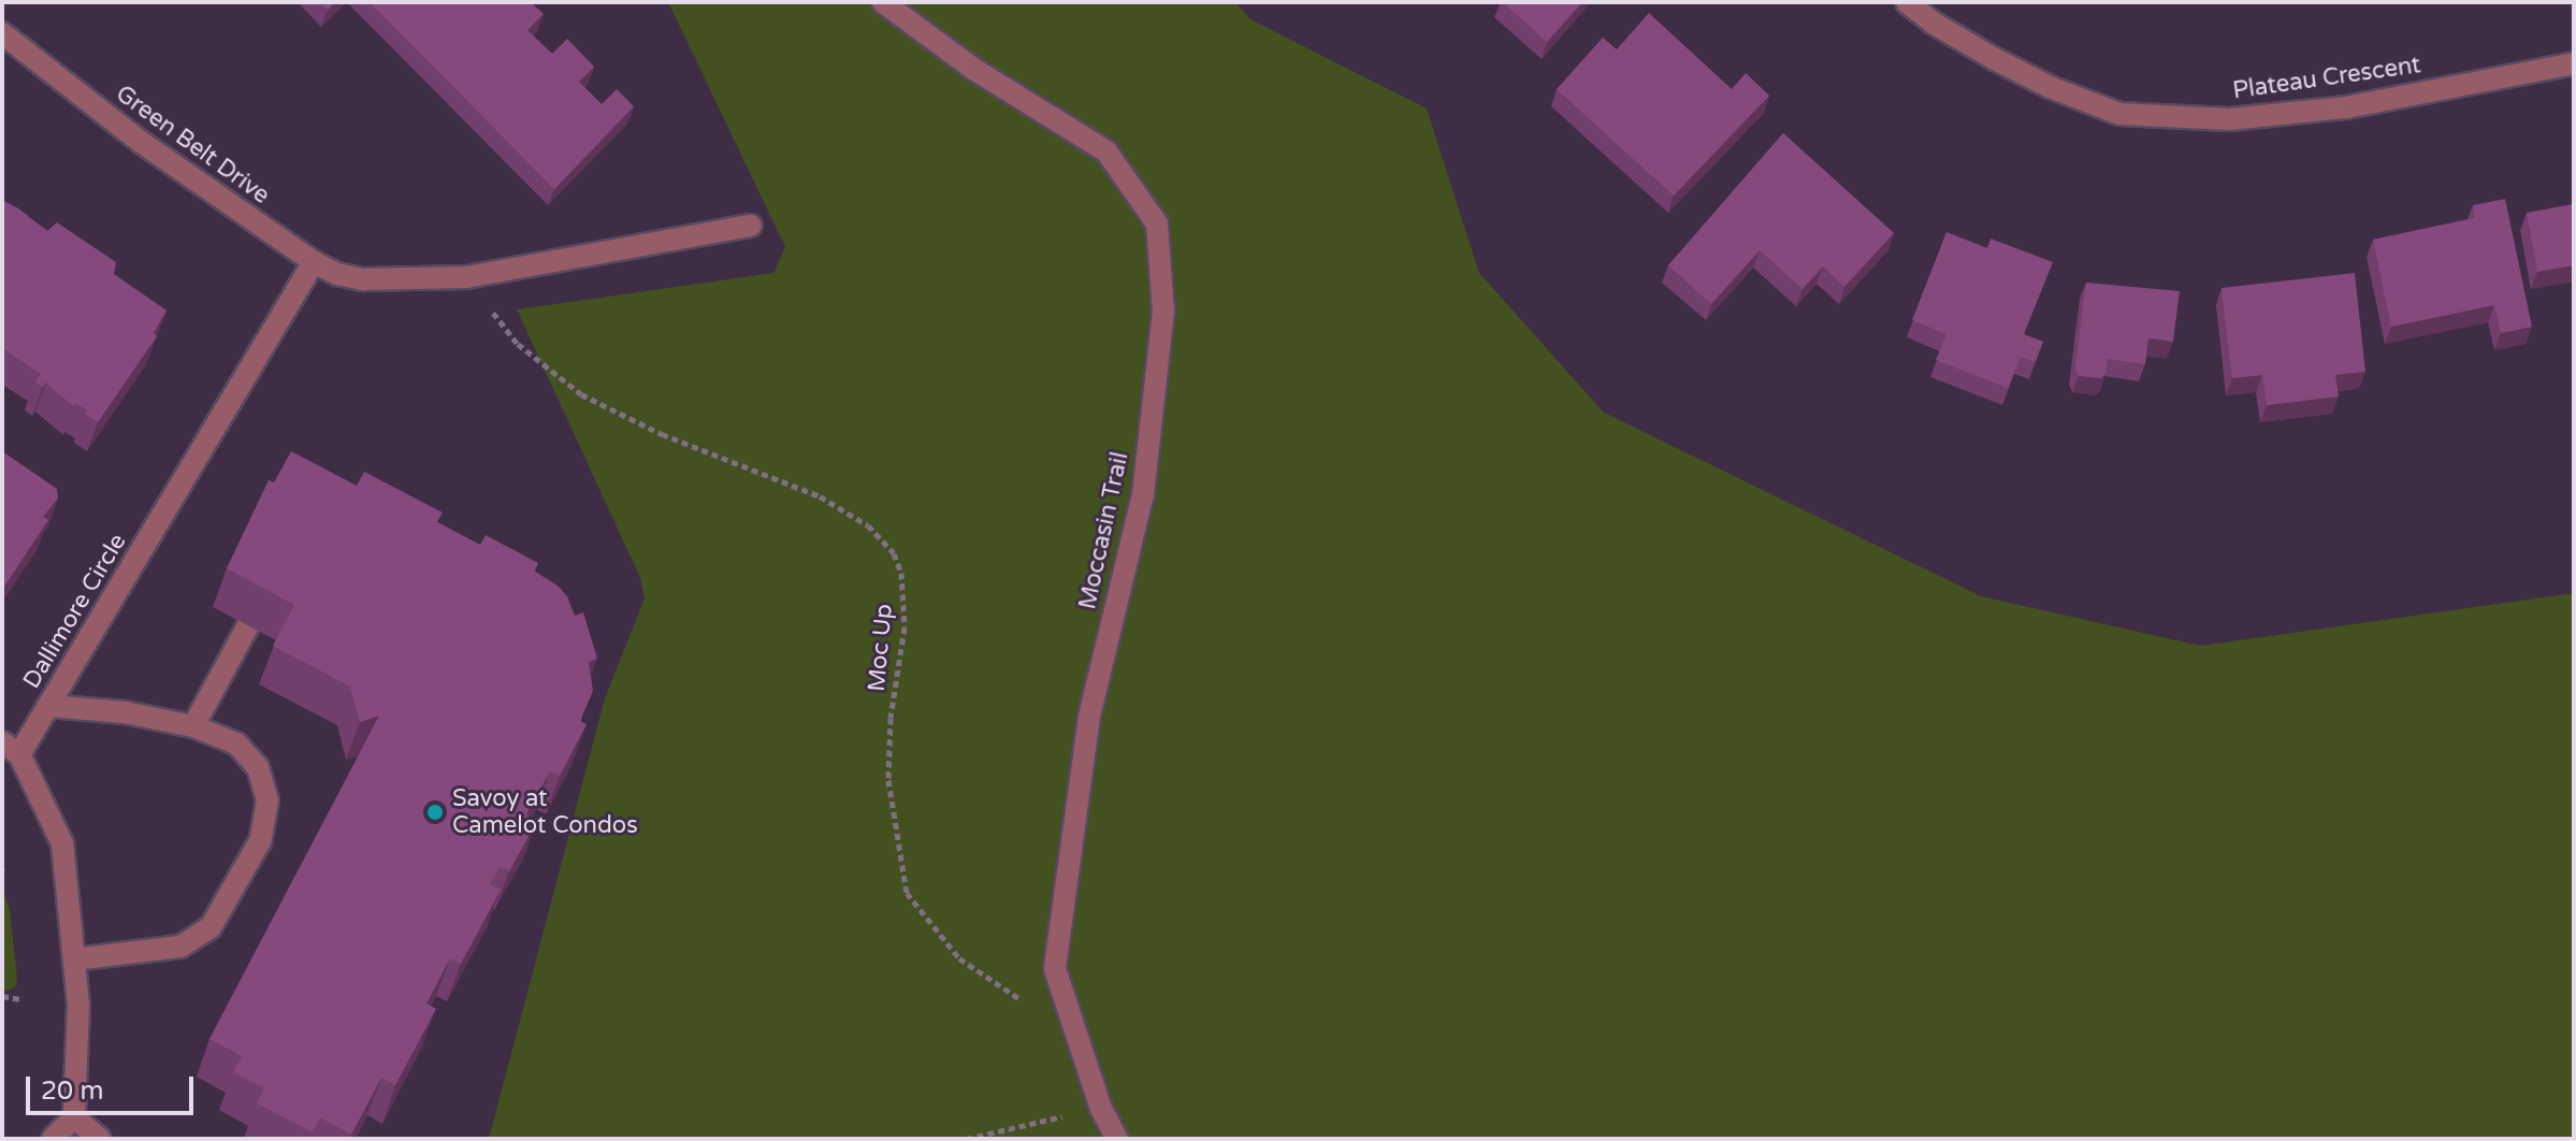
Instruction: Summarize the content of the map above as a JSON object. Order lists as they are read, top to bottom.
{
  "streets": {
    "street": [
      "Plateau Crescent",
      "Green Belt Drive",
      "Moccasin Trail",
      "Dallimore Circle"
    ],
    "path": ["Moc Up"]
  },
  "crossings": [
    ["Green Belt Drive", "Dallimore Circle"],
    ["Green Belt Drive", "Moc Up"],
    ["Moccasin Trail", "Moc Up"]
  ],
  "places": ["Savoy at Camelot Condos"],
  "scale_bar": "20 m"
}
